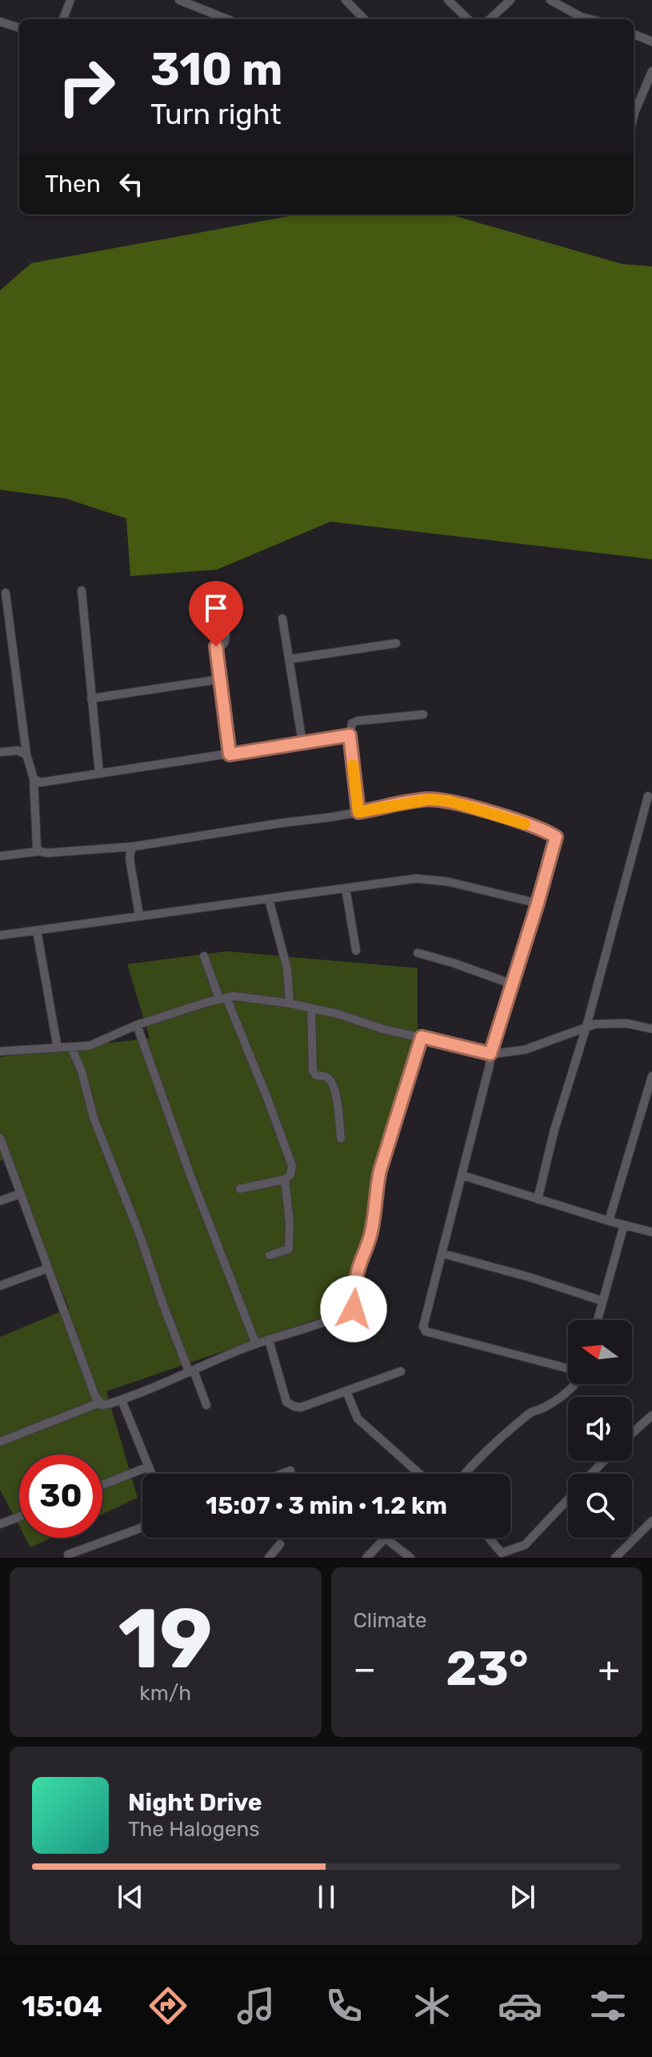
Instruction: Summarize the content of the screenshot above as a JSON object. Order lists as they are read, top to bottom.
{
  "north": "left",
  "page": {
    "turn": ["310 m", "Turn right"],
    "then": "Then",
    "limit": "30",
    "trip": "15:07 · 3 min · 1.2 km",
    "tile": [
      ["19", "km/h"],
      "Climate"
    ],
    "heat": ["−", "23°", "+"],
    "song": ["Night Drive", "The Halogens"],
    "tabs": "15:04"
  }
}
